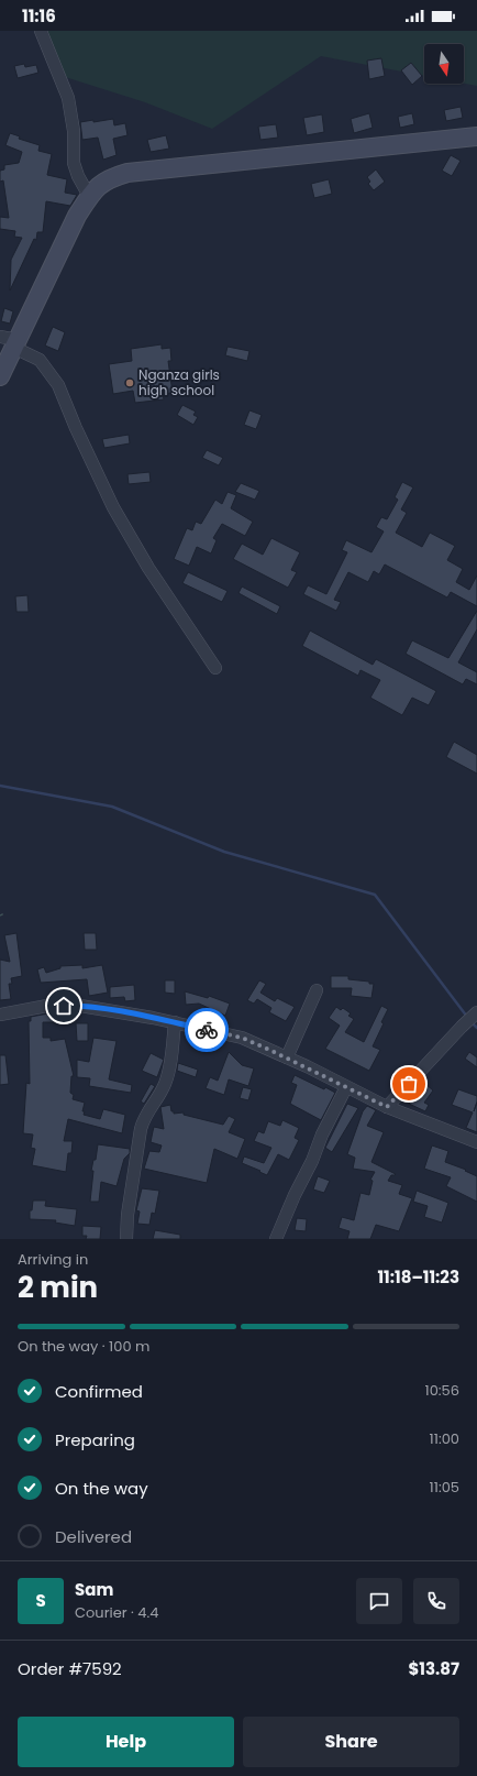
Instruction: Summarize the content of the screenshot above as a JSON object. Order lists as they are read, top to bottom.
{
  "places": ["Nganza girls high school"],
  "north": "bottom",
  "page": {
    "status": "11:16",
    "heading": ["2 min", "Arriving in", "11:18–11:23"],
    "panel": [
      "Sam",
      "Courier · 4.4",
      "Order #7592",
      "$13.87"
    ],
    "bar": "On the way · 100 m",
    "list": [
      ["Confirmed", "10:56"],
      ["Preparing", "11:00"],
      ["On the way", "11:05"],
      "Delivered"
    ],
    "round": "S",
    "buttons": ["Help", "Share"]
  }
}
